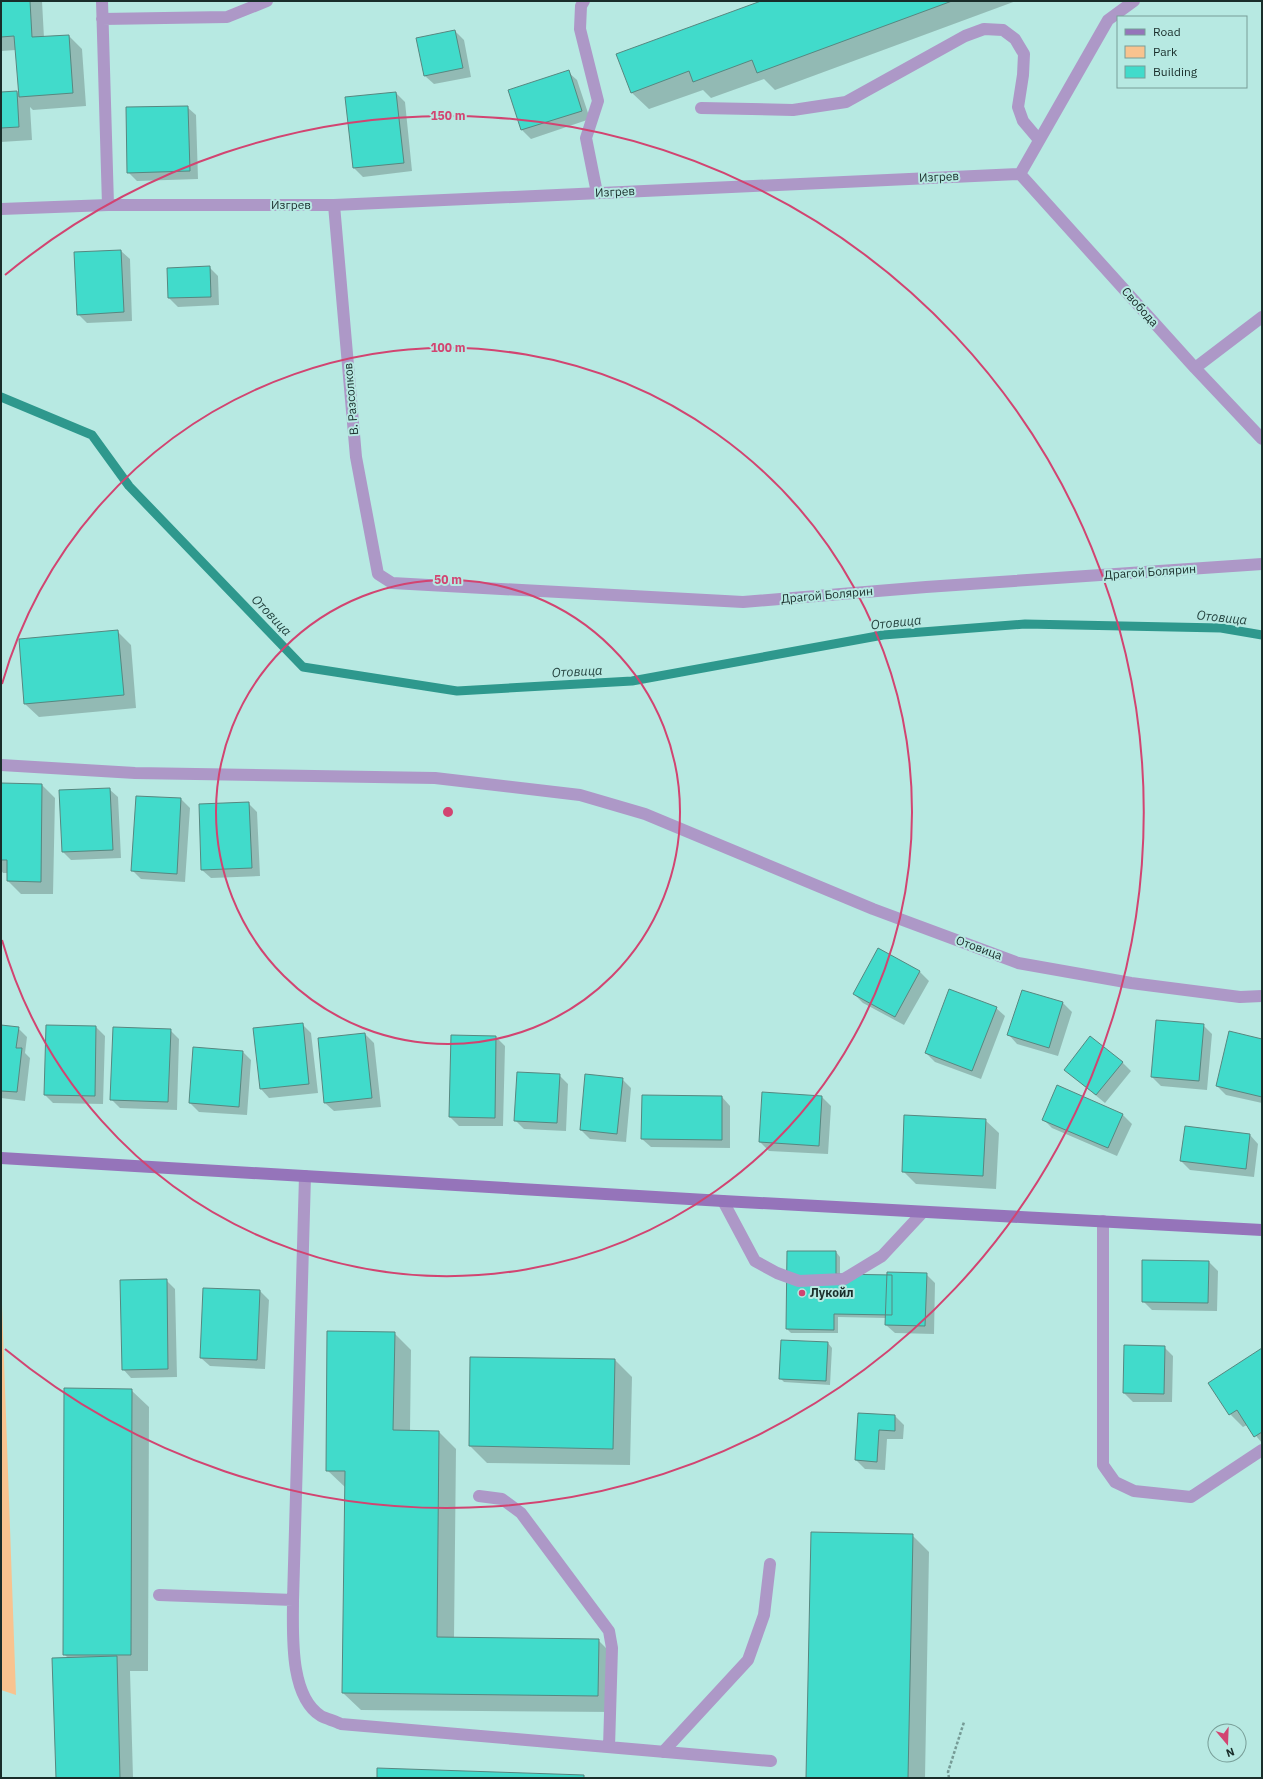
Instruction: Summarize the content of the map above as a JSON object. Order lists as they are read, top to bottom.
{
  "streets": {
    "street": [
      "Изгрев",
      "Свобода",
      "В. Разсолков",
      "Драгой Болярин",
      "Отовица"
    ]
  },
  "crossings": [
    ["Изгрев", "Свобода"],
    ["Изгрев", "В. Разсолков"],
    ["В. Разсолков", "Драгой Болярин"]
  ],
  "water": ["Отовица"],
  "places": ["Лукойл"],
  "legend": ["Road", "Park", "Building"],
  "north": "bottom",
  "rings": ["150 m", "100 m", "50 m"]
}
